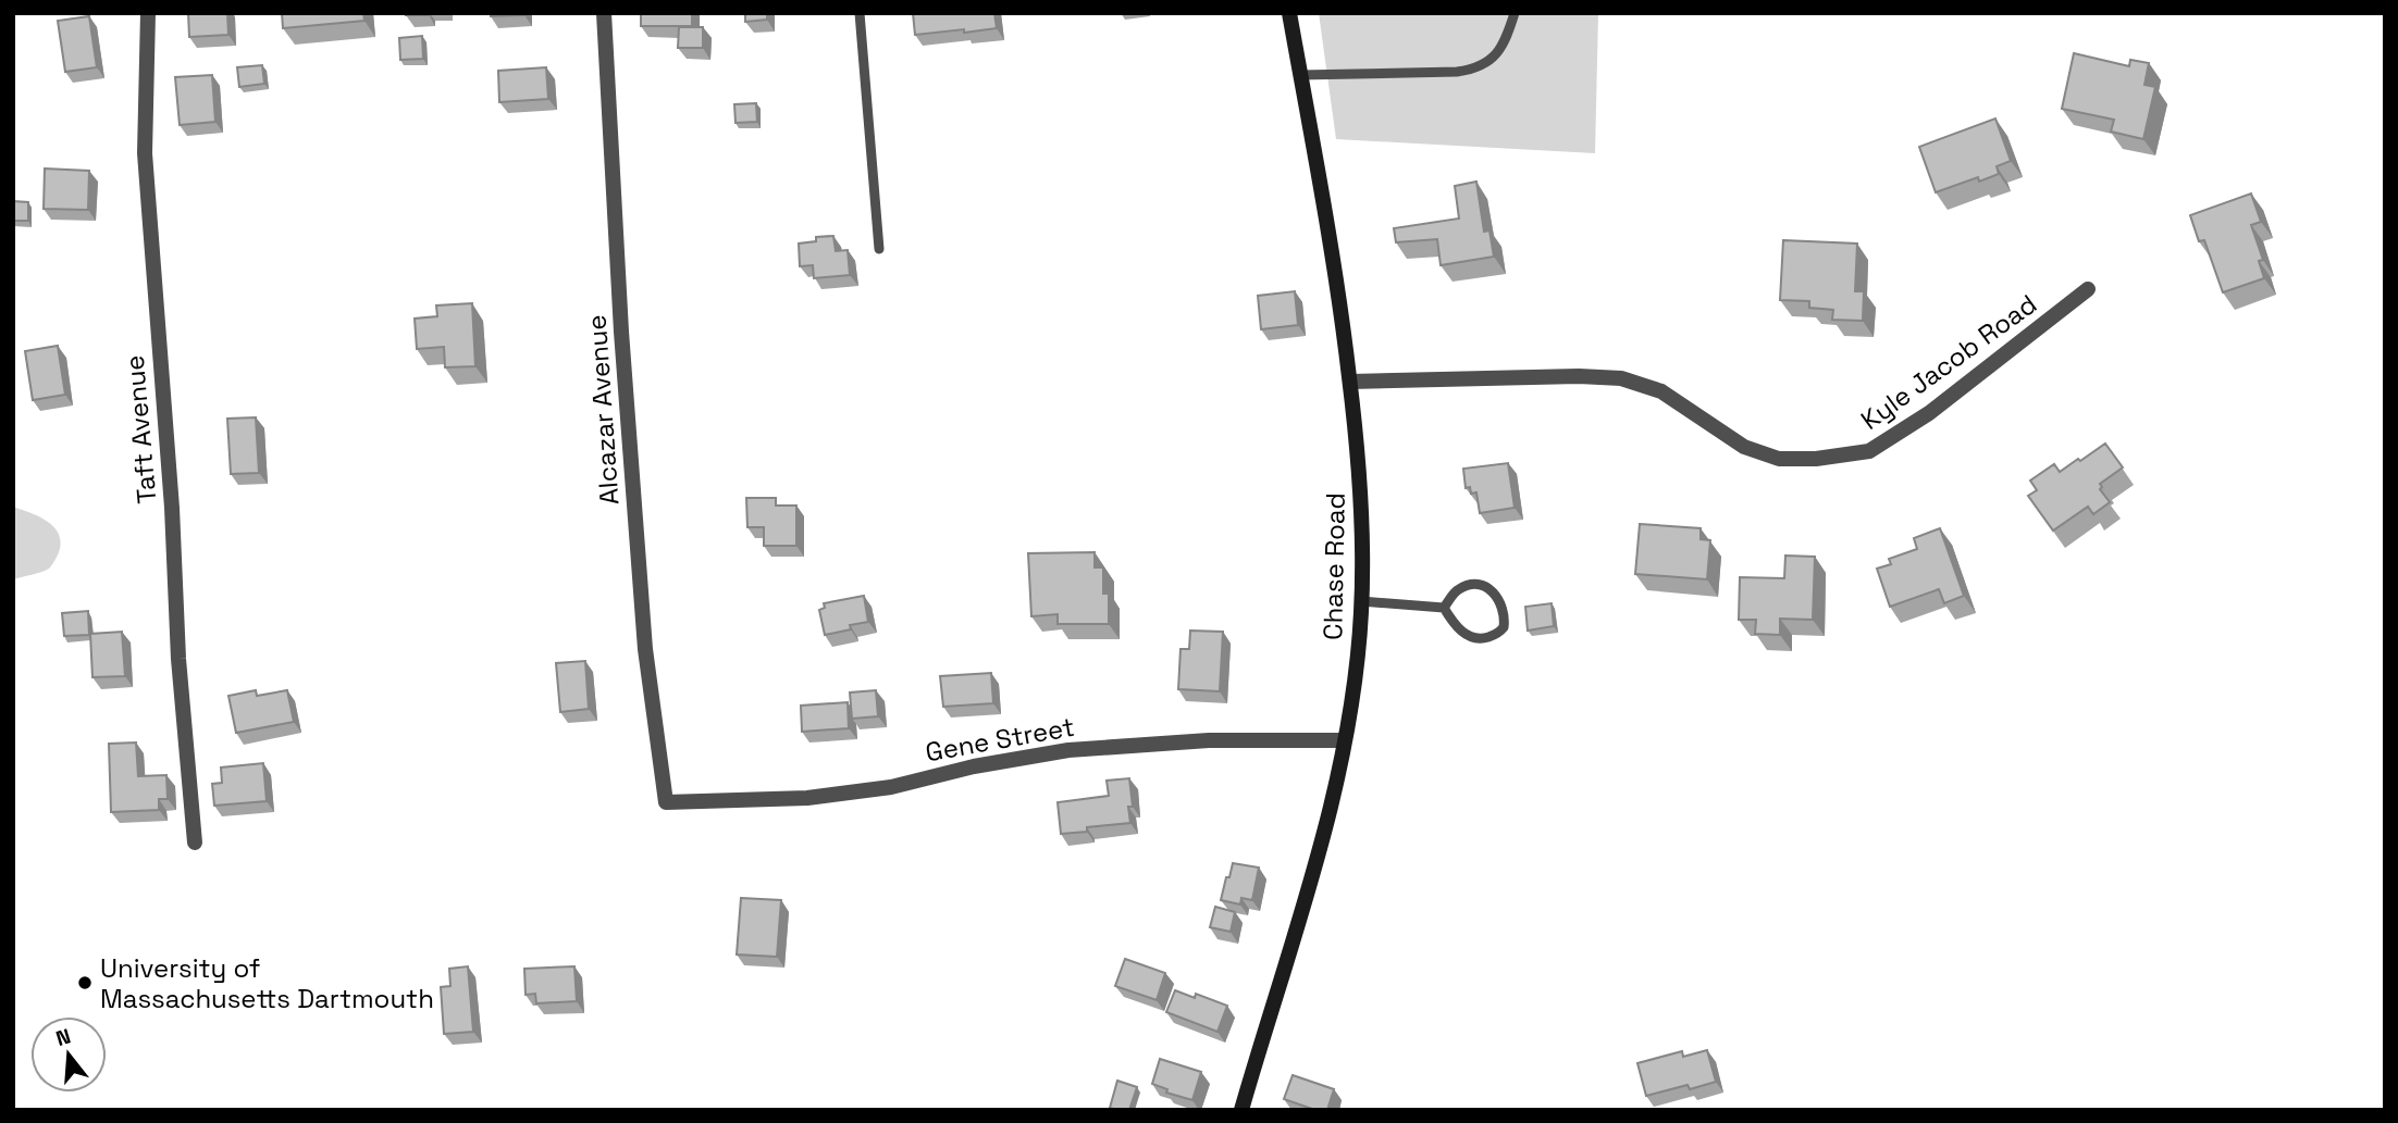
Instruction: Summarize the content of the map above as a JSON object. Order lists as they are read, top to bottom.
{
  "streets": {
    "street": [
      "Kyle Jacob Road",
      "Alcazar Avenue",
      "Taft Avenue",
      "Chase Road",
      "Gene Street"
    ]
  },
  "crossings": [
    ["Kyle Jacob Road", "Chase Road"],
    ["Alcazar Avenue", "Gene Street"],
    ["Chase Road", "Gene Street"]
  ],
  "places": ["University of Massachusetts Dartmouth"],
  "north": "top"
}
